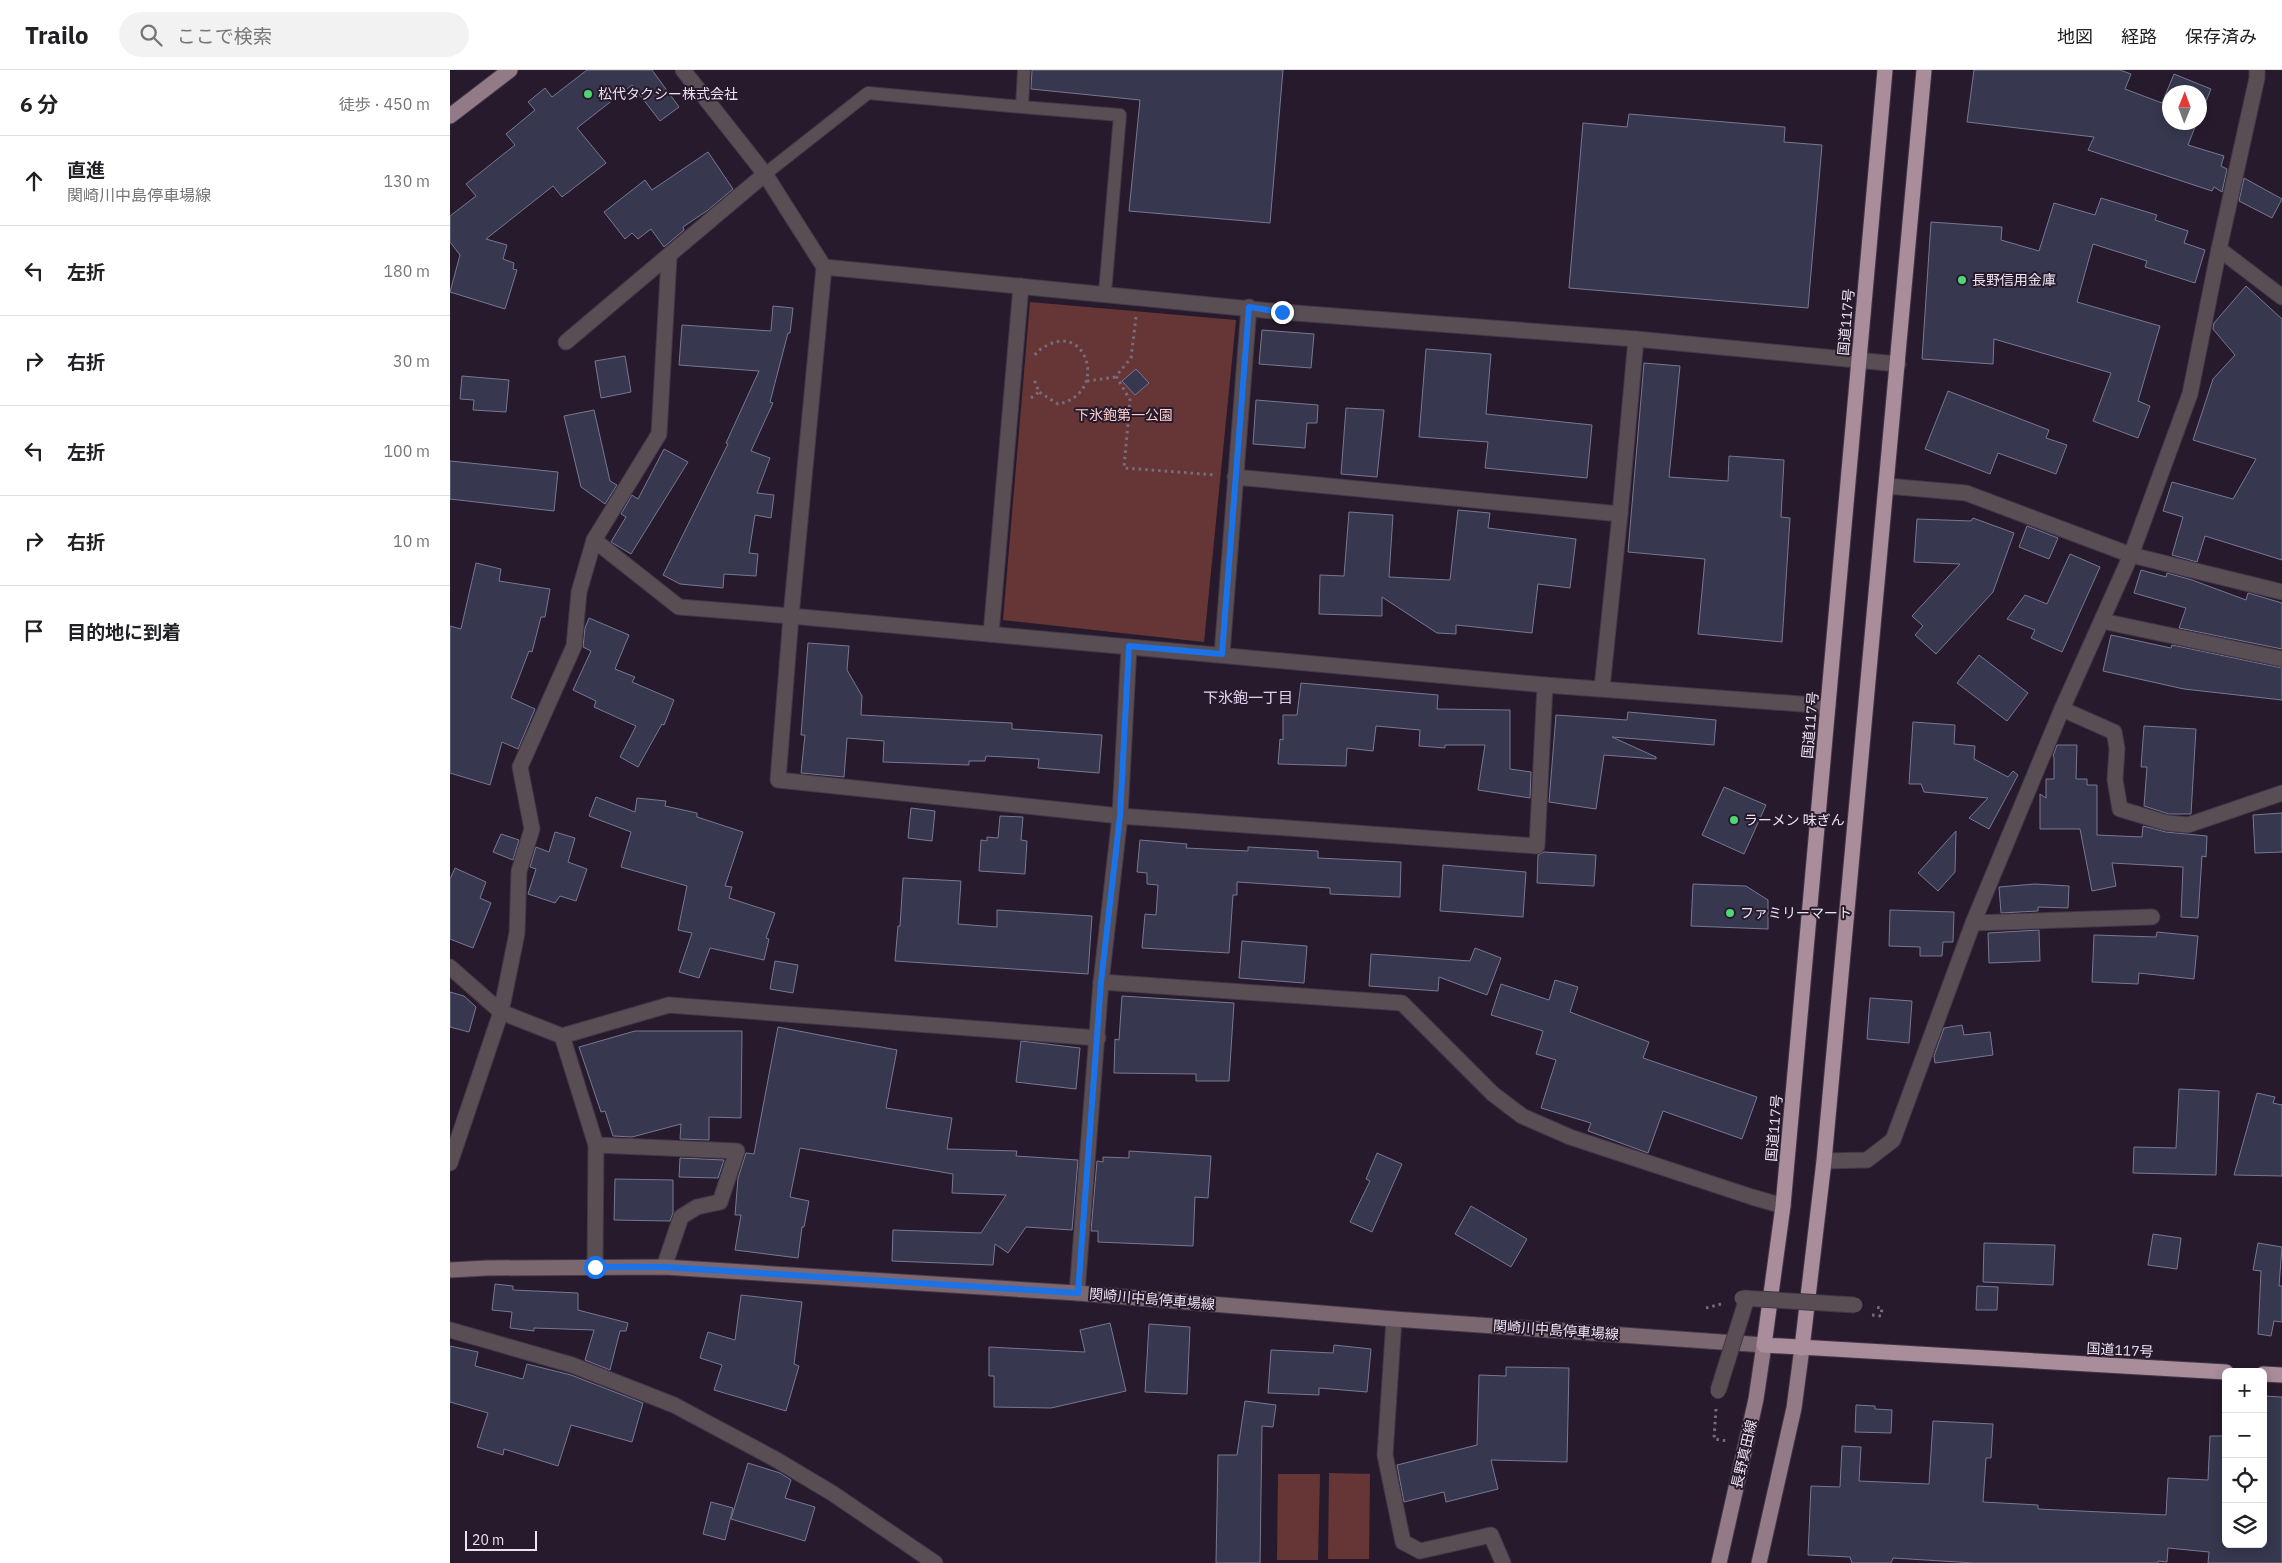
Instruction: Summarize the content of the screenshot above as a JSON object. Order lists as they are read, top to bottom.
{
  "streets": {
    "highway": ["国道117号"],
    "main road": ["関崎川中島停車場線", "長野真田線"]
  },
  "crossings": [
    ["国道117号", "関崎川中島停車場線"],
    ["国道117号", "長野真田線"],
    ["関崎川中島停車場線", "長野真田線"]
  ],
  "districts": ["下氷鉋一丁目"],
  "parks": ["下氷鉋第一公園"],
  "places": [
    "松代タクシー株式会社",
    "長野信用金庫",
    "ラーメン 味ぎん",
    "ファミリーマート"
  ],
  "scale_bar": "20 m",
  "north": "top",
  "page": {
    "header": "Trailo",
    "search": "ここで検索",
    "nav": ["地図", "経路", "保存済み"],
    "heading": ["6 分", "徒歩 · 450 m"],
    "list": [
      ["直進", "関崎川中島停車場線", "130 m"],
      ["左折", "180 m"],
      ["右折", "30 m"],
      ["左折", "100 m"],
      ["右折", "10 m"],
      "目的地に到着"
    ],
    "map_buttons": ["+", "−"],
    "scale": "20 m"
  }
}
